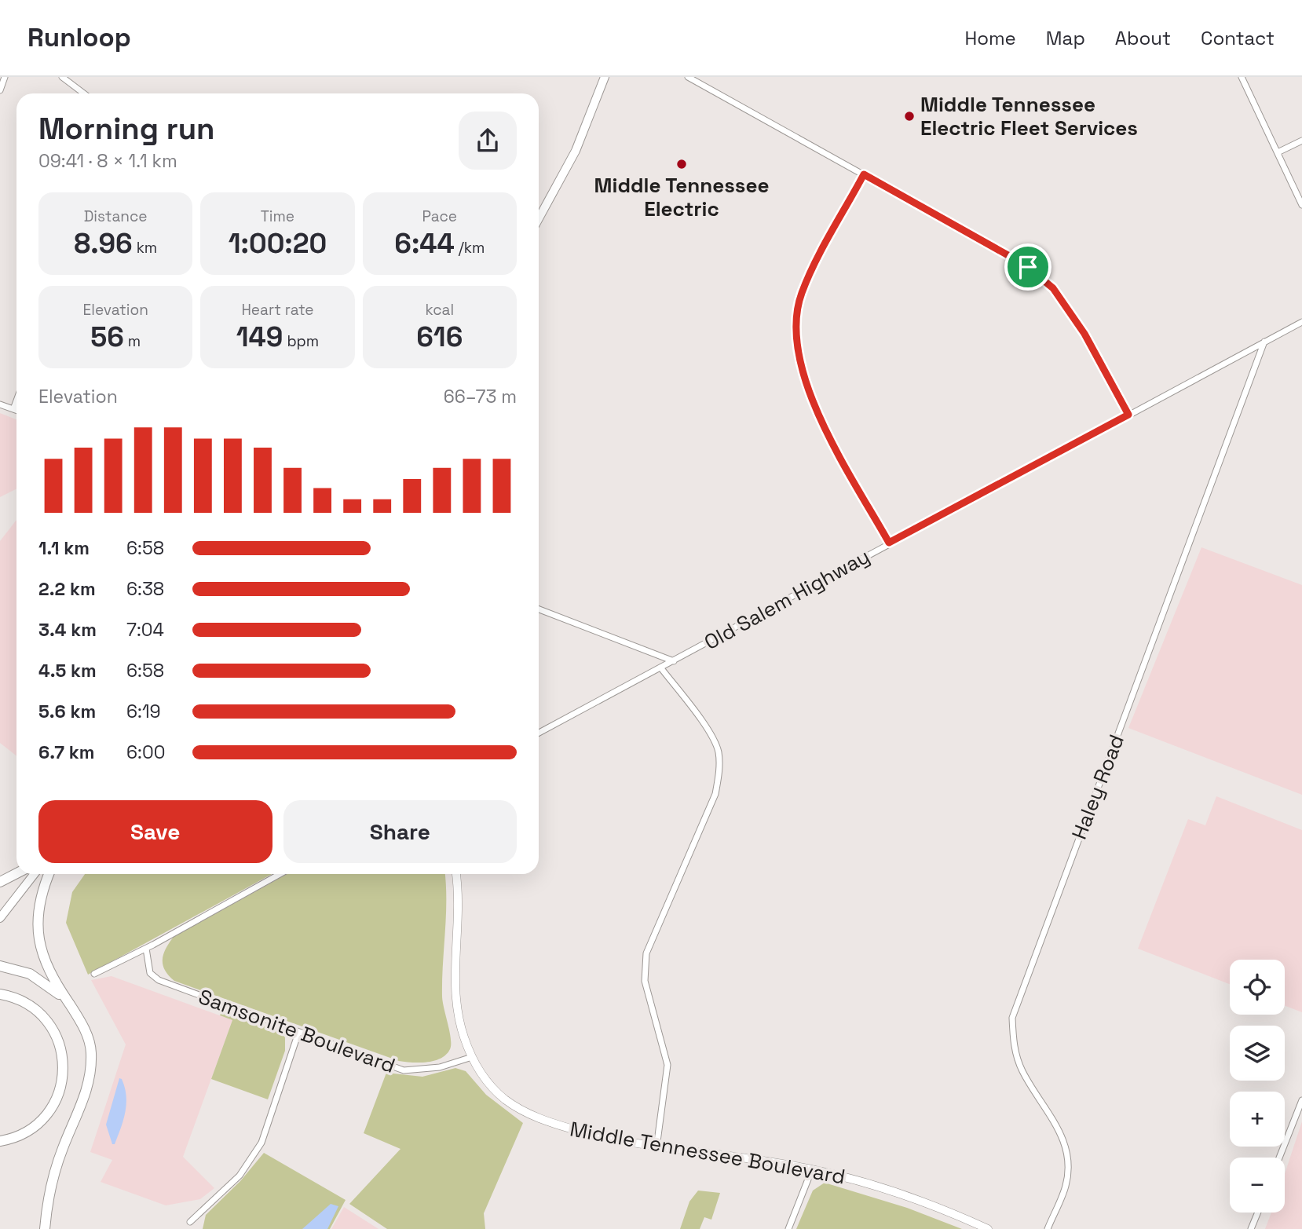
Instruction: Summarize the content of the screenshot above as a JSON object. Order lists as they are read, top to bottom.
{
  "streets": {
    "main road": ["Middle Tennessee Boulevard"],
    "street": ["Old Salem Highway", "Haley Road", "Samsonite Boulevard"]
  },
  "crossings": [
    ["Old Salem Highway", "Haley Road"],
    ["Samsonite Boulevard", "Middle Tennessee Boulevard"]
  ],
  "places": ["Middle Tennessee Electric Fleet Services", "Middle Tennessee Electric"],
  "page": {
    "header": "Runloop",
    "nav": [
      "Home",
      "Map",
      "About",
      "Contact"
    ],
    "heading": ["Morning run", "09:41 · 8 × 1.1 km"],
    "stats": [
      ["Distance", "8.96 km"],
      ["Time", "1:00:20"],
      ["Pace", "6:44 /km"],
      ["Elevation", "56 m"],
      ["Heart rate", "149 bpm"],
      ["kcal", "616"]
    ],
    "chart": ["Elevation", "66–73 m"],
    "list": [
      {
        "name": "1.1 km",
        "note": "6:58"
      },
      {
        "name": "2.2 km",
        "note": "6:38"
      },
      {
        "name": "3.4 km",
        "note": "7:04"
      },
      {
        "name": "4.5 km",
        "note": "6:58"
      },
      {
        "name": "5.6 km",
        "note": "6:19"
      },
      {
        "name": "6.7 km",
        "note": "6:00"
      }
    ],
    "buttons": ["Save", "Share"],
    "map_buttons": ["+", "−"]
  }
}
